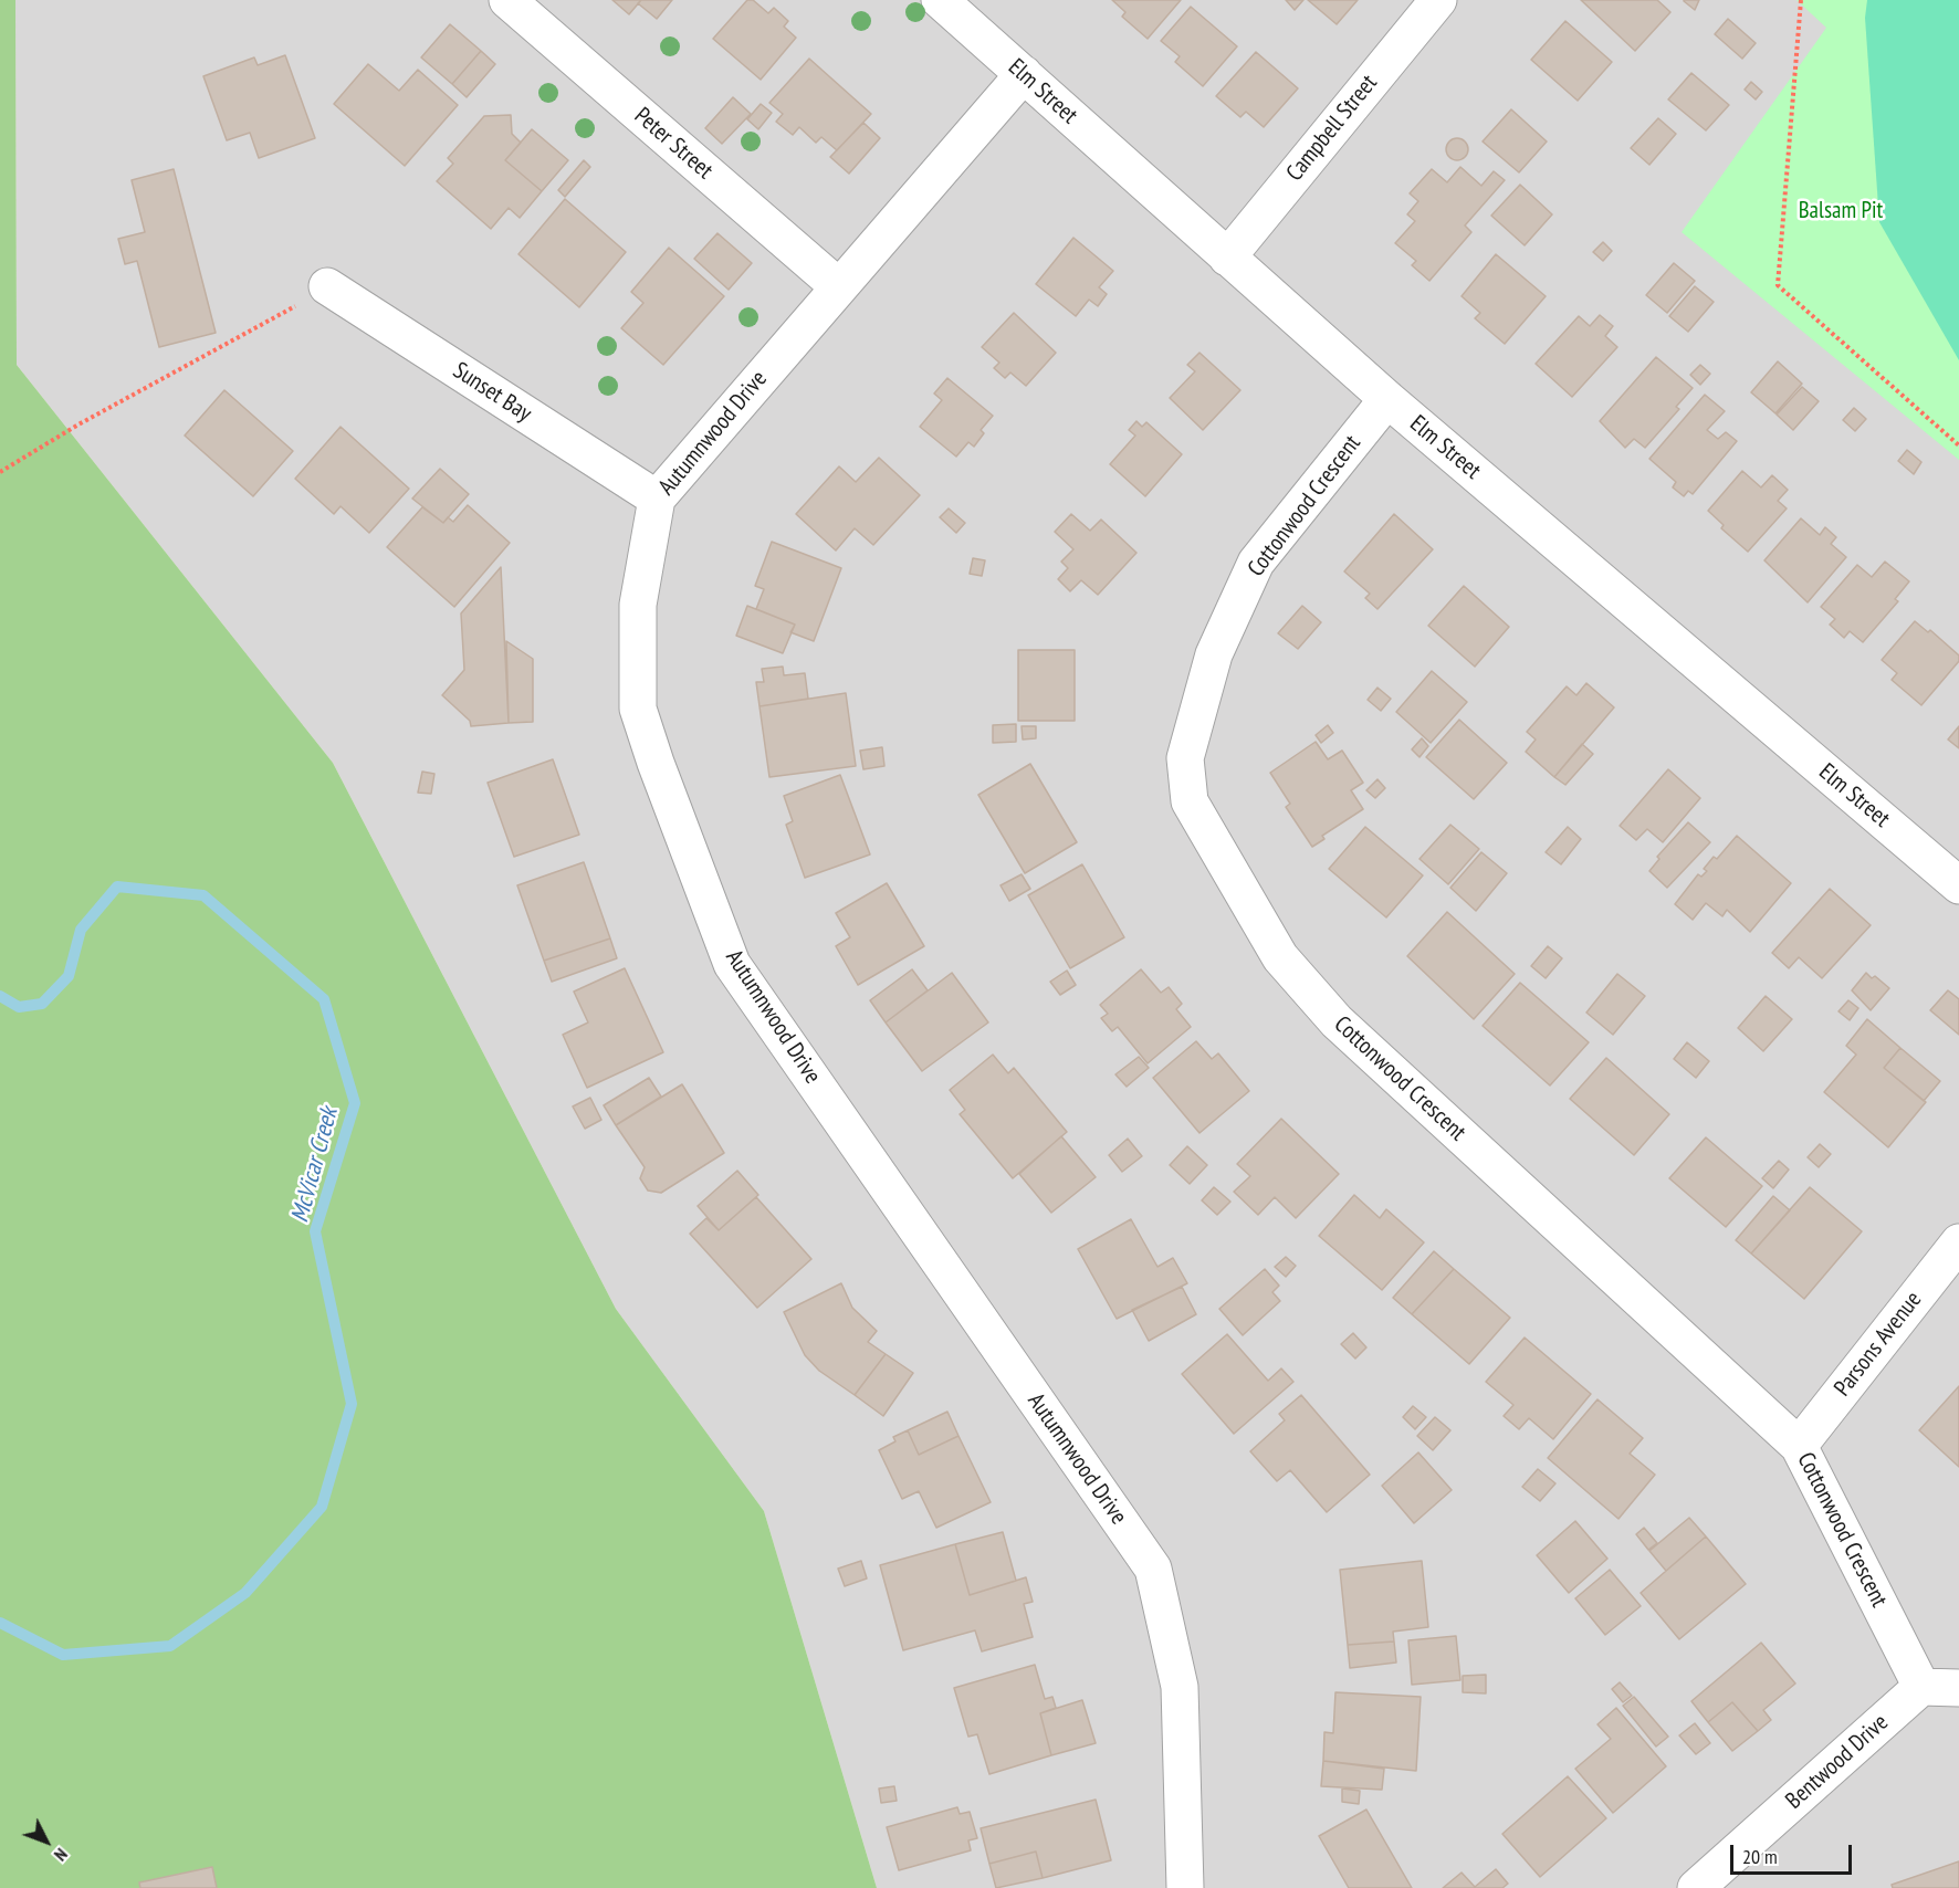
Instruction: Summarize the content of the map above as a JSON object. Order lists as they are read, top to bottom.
{
  "streets": {
    "street": [
      "Elm Street",
      "Campbell Street",
      "Peter Street",
      "Sunset Bay",
      "Autumnwood Drive",
      "Cottonwood Crescent",
      "Parsons Avenue",
      "Bentwood Drive"
    ]
  },
  "crossings": [
    ["Elm Street", "Campbell Street"],
    ["Elm Street", "Autumnwood Drive"],
    ["Elm Street", "Cottonwood Crescent"],
    ["Peter Street", "Autumnwood Drive"],
    ["Sunset Bay", "Autumnwood Drive"],
    ["Cottonwood Crescent", "Parsons Avenue"],
    ["Cottonwood Crescent", "Bentwood Drive"]
  ],
  "water": ["McVicar Creek"],
  "parks": ["Balsam Pit"],
  "scale_bar": "20 m",
  "north": "bottom right"
}
